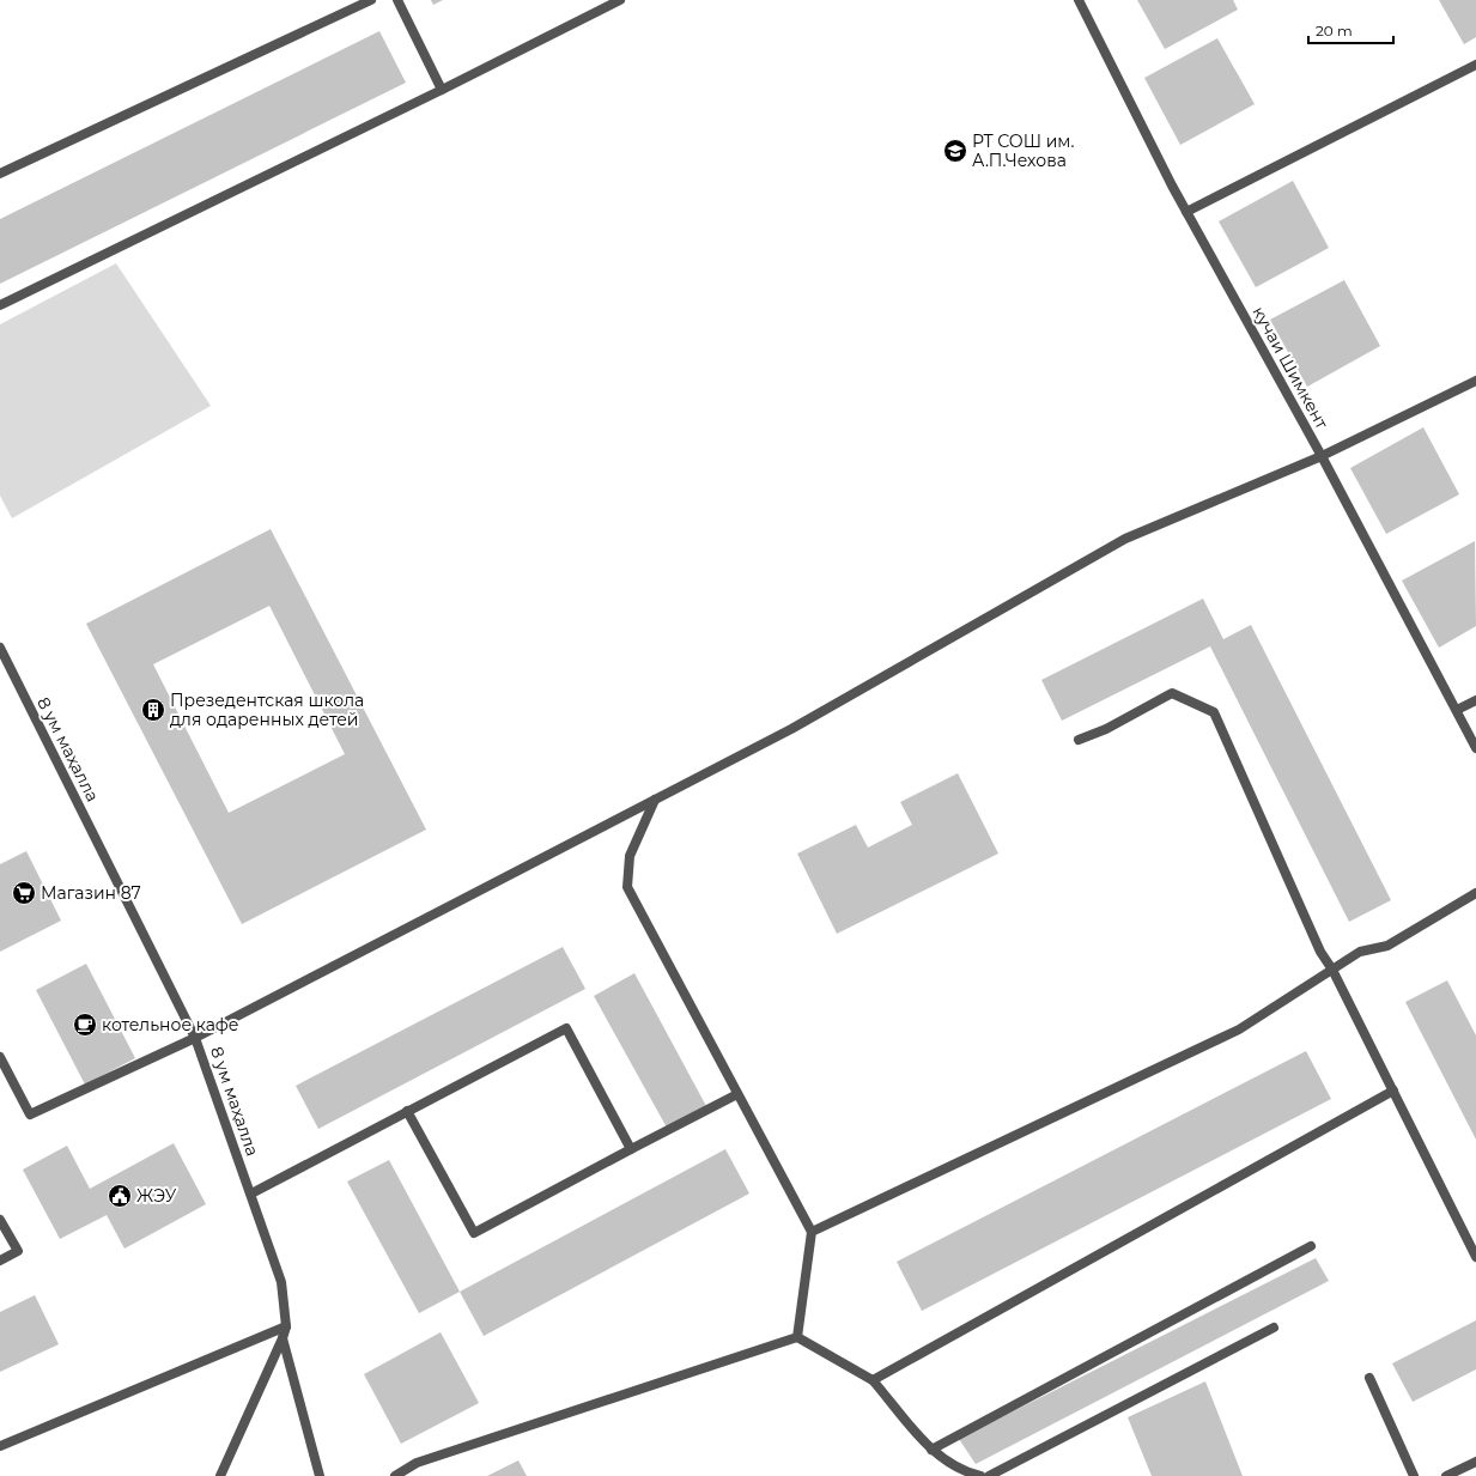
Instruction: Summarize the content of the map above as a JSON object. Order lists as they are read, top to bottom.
{
  "streets": {
    "street": ["кучаи Шимкент", "8 ум маҳалла"]
  },
  "places": {
    "school or university": ["РТ СОШ им. А.П.Чехова"],
    "building": ["Презедентская школа для одаренных детей"],
    "supermarket": ["Магазин 87"],
    "cafe": ["котельное кафе"],
    "public building": ["ЖЭУ"]
  },
  "scale_bar": "20 m"
}
